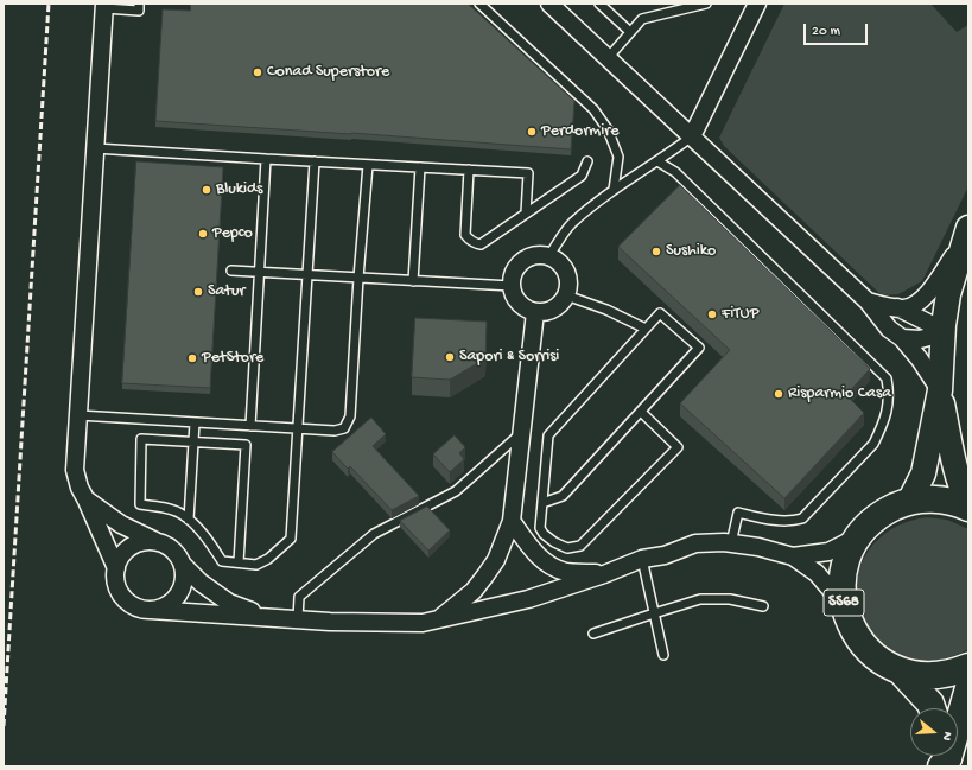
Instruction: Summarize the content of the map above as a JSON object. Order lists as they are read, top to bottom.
{
  "streets": {
    "main road": ["SS68"]
  },
  "places": [
    "Conad Superstore",
    "Perdormire",
    "Blukids",
    "Pepco",
    "Sushiko",
    "Satur",
    "FiTUP",
    "Sapori & Sorrisi",
    "PetStore",
    "Risparmio Casa"
  ],
  "scale_bar": "20 m",
  "north": "right"
}
